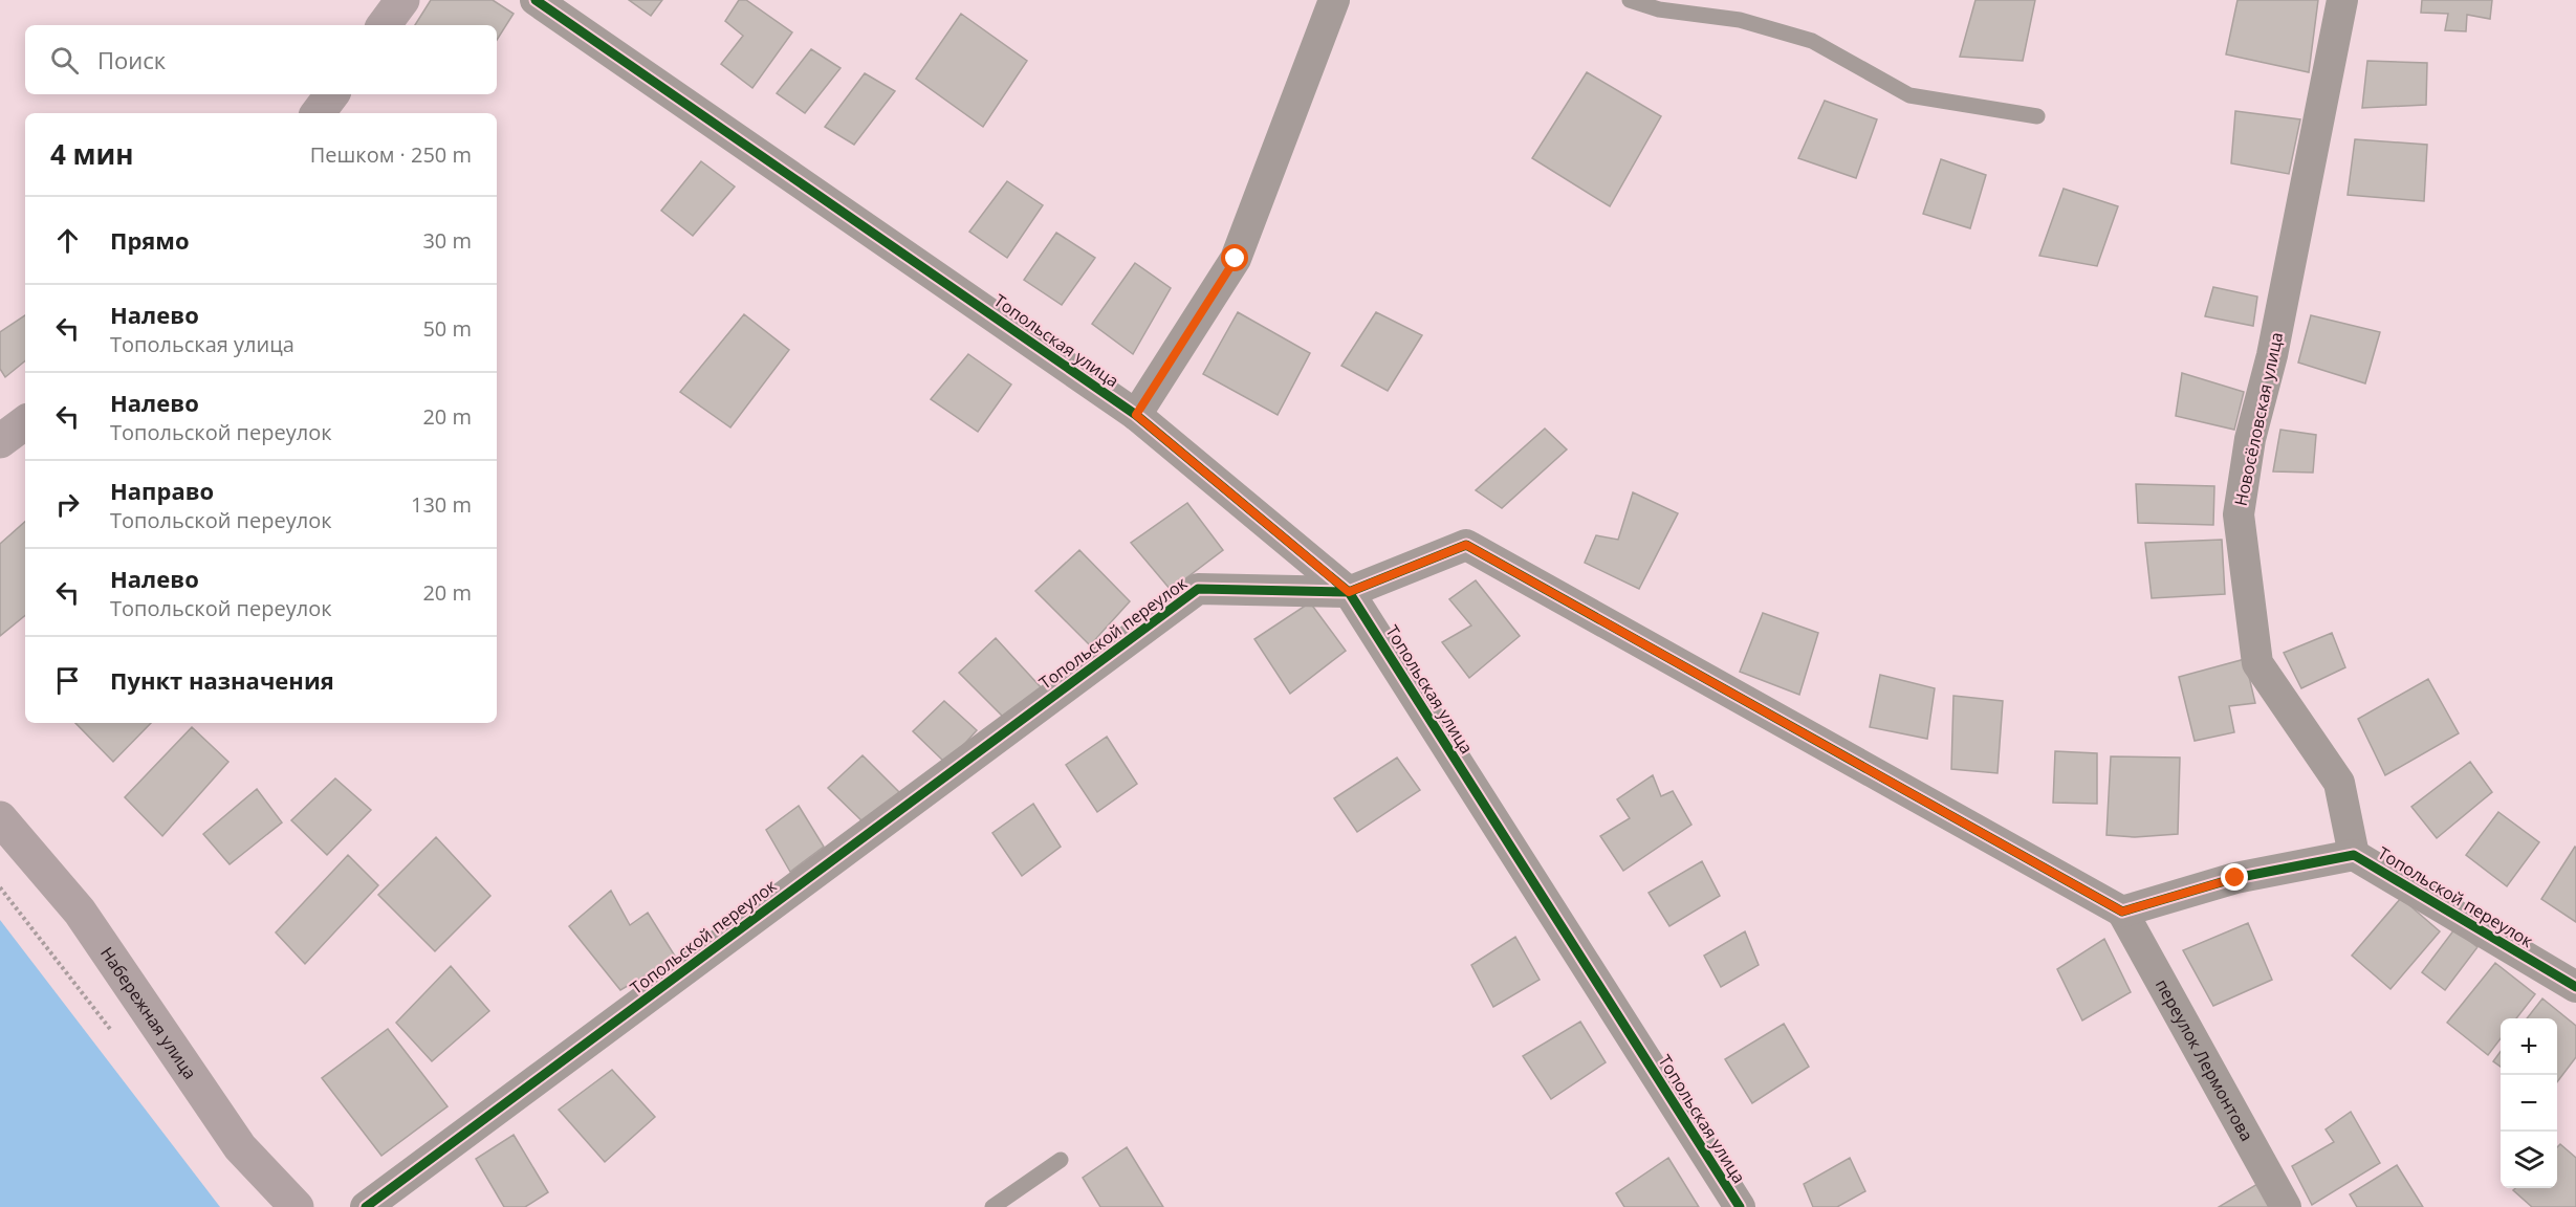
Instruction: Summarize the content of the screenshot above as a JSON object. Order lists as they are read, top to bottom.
{
  "streets": {
    "main road": ["Набережная улица"],
    "street": [
      "Топольская улица",
      "Новосёловская улица",
      "Топольской переулок",
      "переулок Лермонтова"
    ]
  },
  "crossings": [
    ["Топольская улица", "Топольской переулок"],
    ["Новосёловская улица", "Топольской переулок"],
    ["Топольской переулок", "переулок Лермонтова"]
  ],
  "page": {
    "search": "Поиск",
    "heading": ["4 мин", "Пешком · 250 m"],
    "list": [
      ["Прямо", "30 m"],
      ["Налево", "Топольская улица", "50 m"],
      ["Налево", "Топольской переулок", "20 m"],
      ["Направо", "Топольской переулок", "130 m"],
      ["Налево", "Топольской переулок", "20 m"],
      "Пункт назначения"
    ],
    "map_buttons": ["+", "−"]
  }
}
